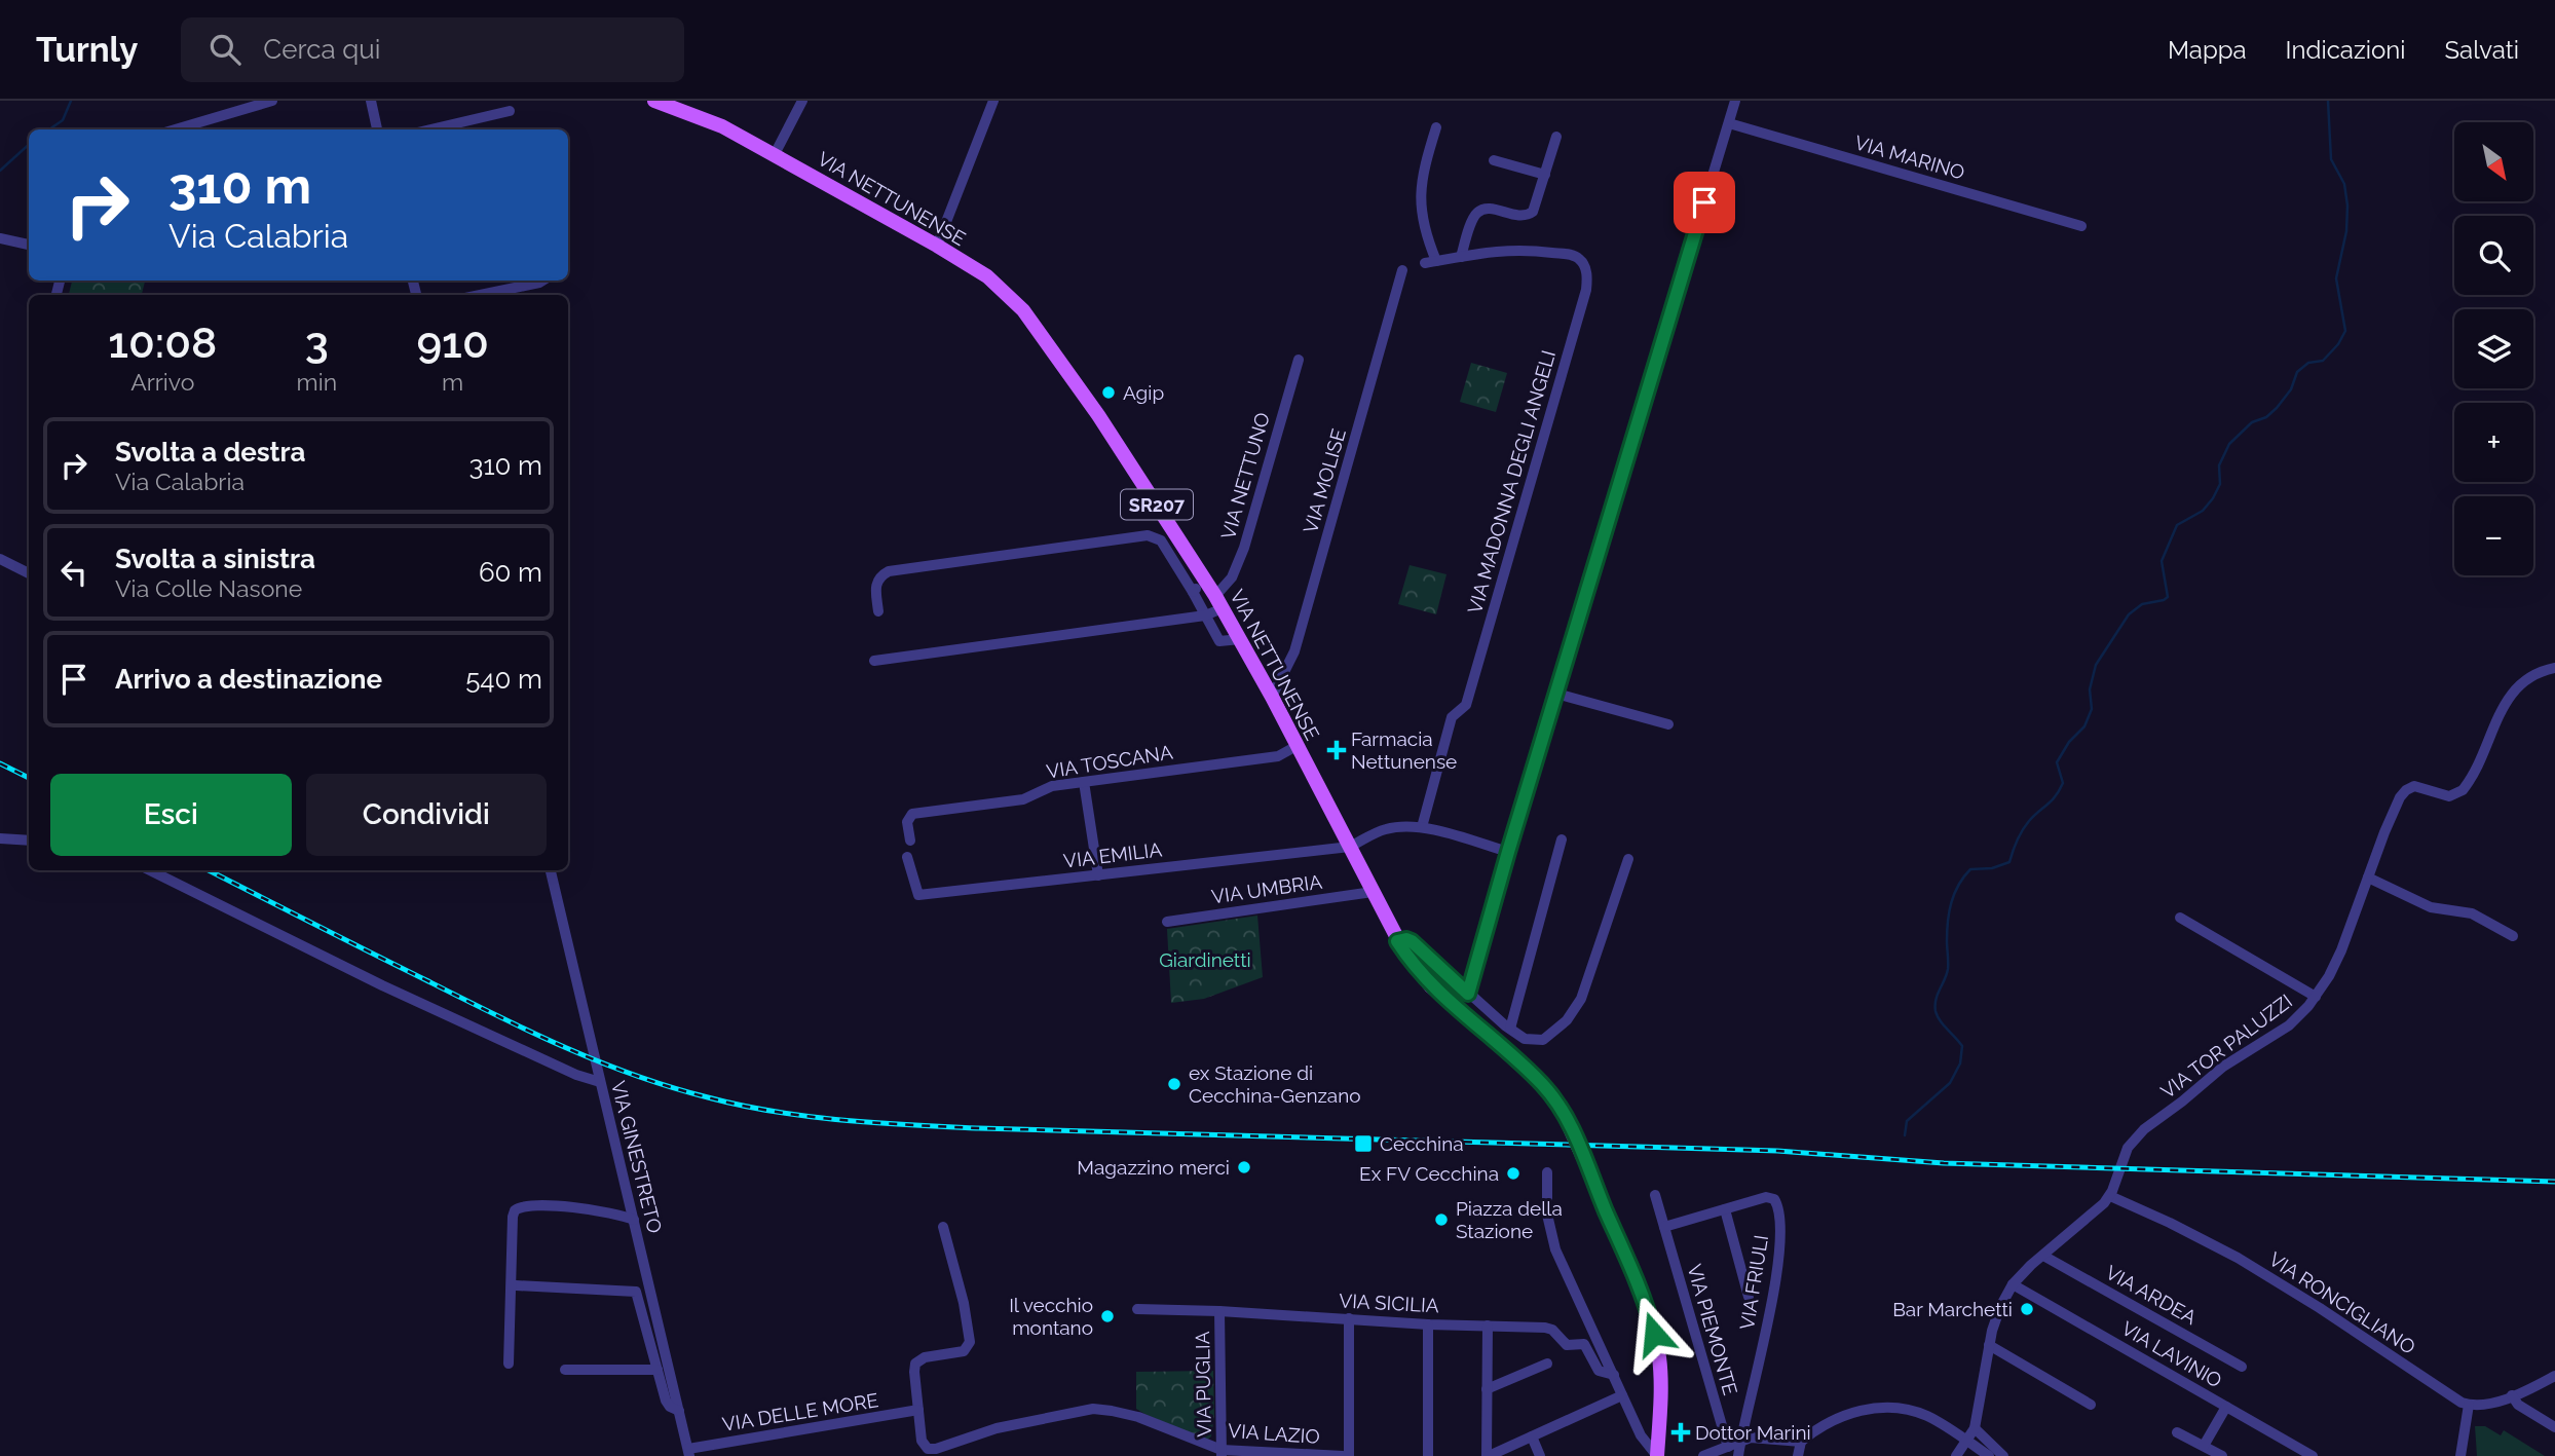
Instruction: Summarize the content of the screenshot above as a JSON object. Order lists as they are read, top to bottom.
{
  "streets": {
    "main road": ["VIA NETTUNENSE", "SR207"],
    "street": [
      "VIA MARINO",
      "VIA NETTUNO",
      "VIA MOLISE",
      "VIA MADONNA DEGLI ANGELI",
      "VIA TOSCANA",
      "VIA EMILIA",
      "VIA UMBRIA",
      "VIA TOR PALUZZI",
      "VIA GINESTRETO",
      "VIA FRIULI",
      "VIA ARDEA",
      "VIA SICILIA",
      "VIA RONCIGLIANO",
      "VIA PIEMONTE",
      "VIA LAVINIO",
      "VIA PUGLIA",
      "VIA DELLE MORE",
      "VIA LAZIO"
    ]
  },
  "crossings": [
    ["VIA NETTUNENSE", "VIA NETTUNO"],
    ["VIA NETTUNENSE", "VIA MOLISE"],
    ["VIA NETTUNENSE", "VIA TOSCANA"],
    ["VIA NETTUNENSE", "VIA EMILIA"],
    ["VIA NETTUNENSE", "VIA UMBRIA"],
    ["VIA TOR PALUZZI", "VIA ARDEA"],
    ["VIA TOR PALUZZI", "VIA RONCIGLIANO"],
    ["VIA TOR PALUZZI", "VIA LAVINIO"],
    ["VIA GINESTRETO", "VIA DELLE MORE"],
    ["VIA SICILIA", "VIA PUGLIA"],
    ["VIA PUGLIA", "VIA LAZIO"],
    ["VIA DELLE MORE", "VIA LAZIO"]
  ],
  "parks": ["Giardinetti"],
  "places": {
    "other": [
      "Agip",
      "ex Stazione di Cecchina-Genzano",
      "Magazzino merci",
      "Ex FV Cecchina",
      "Piazza della Stazione",
      "Bar Marchetti",
      "Il vecchio montano"
    ],
    "health": ["Farmacia Nettunense", "Dottor Marini"],
    "transit": ["Cecchina"]
  },
  "north": "bottom right",
  "page": {
    "header": "Turnly",
    "search": "Cerca qui",
    "nav": ["Mappa", "Indicazioni", "Salvati"],
    "map_buttons": ["+", "−"],
    "turn": ["310 m", "Via Calabria"],
    "eta": [
      "10:08",
      "Arrivo",
      "3",
      "min",
      "910",
      "m"
    ],
    "list": [
      {
        "name": "Svolta a destra",
        "note": "Via Calabria",
        "value": "310 m"
      },
      {
        "name": "Svolta a sinistra",
        "note": "Via Colle Nasone",
        "value": "60 m"
      },
      {
        "name": "Arrivo a destinazione",
        "value": "540 m"
      }
    ],
    "buttons": ["Esci", "Condividi"]
  }
}
